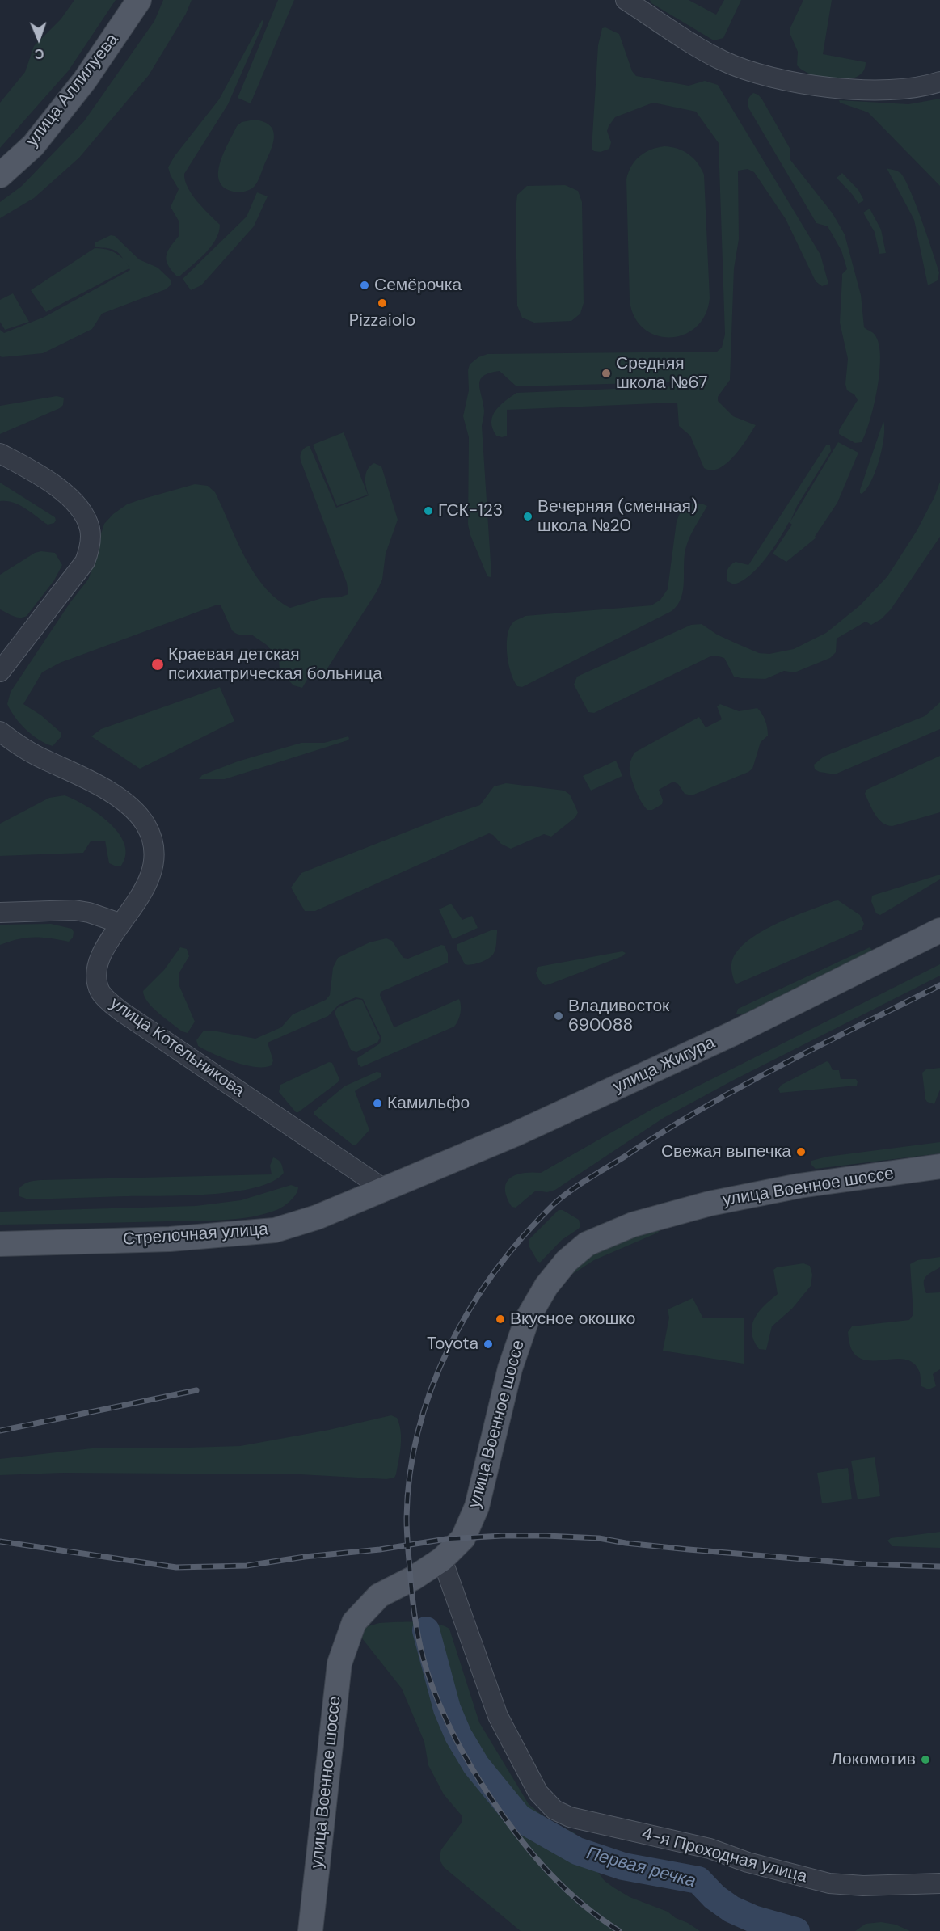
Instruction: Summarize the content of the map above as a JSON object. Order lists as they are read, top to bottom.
{
  "streets": {
    "main road": [
      "улица Аллилуева",
      "улица Жигура",
      "улица Военное шоссе",
      "Стрелочная улица"
    ],
    "street": ["улица Котельникова", "4-я Проходная улица"]
  },
  "crossings": [
    ["улица Котельникова", "улица Жигура"],
    ["улица Котельникова", "Стрелочная улица"],
    ["улица Жигура", "Стрелочная улица"],
    ["улица Военное шоссе", "4-я Проходная улица"]
  ],
  "water": ["Первая речка"],
  "places": [
    "Семёрочка",
    "Pizzaiolo",
    "Средняя школа №67",
    "ГСК-123",
    "Вечерняя (сменная) школа №20",
    "Краевая детская психиатрическая больница",
    "Владивосток 690088",
    "Камильфо",
    "Свежая выпечка",
    "Вкусное окошко",
    "Toyota",
    "Локомотив"
  ],
  "north": "bottom"
}
